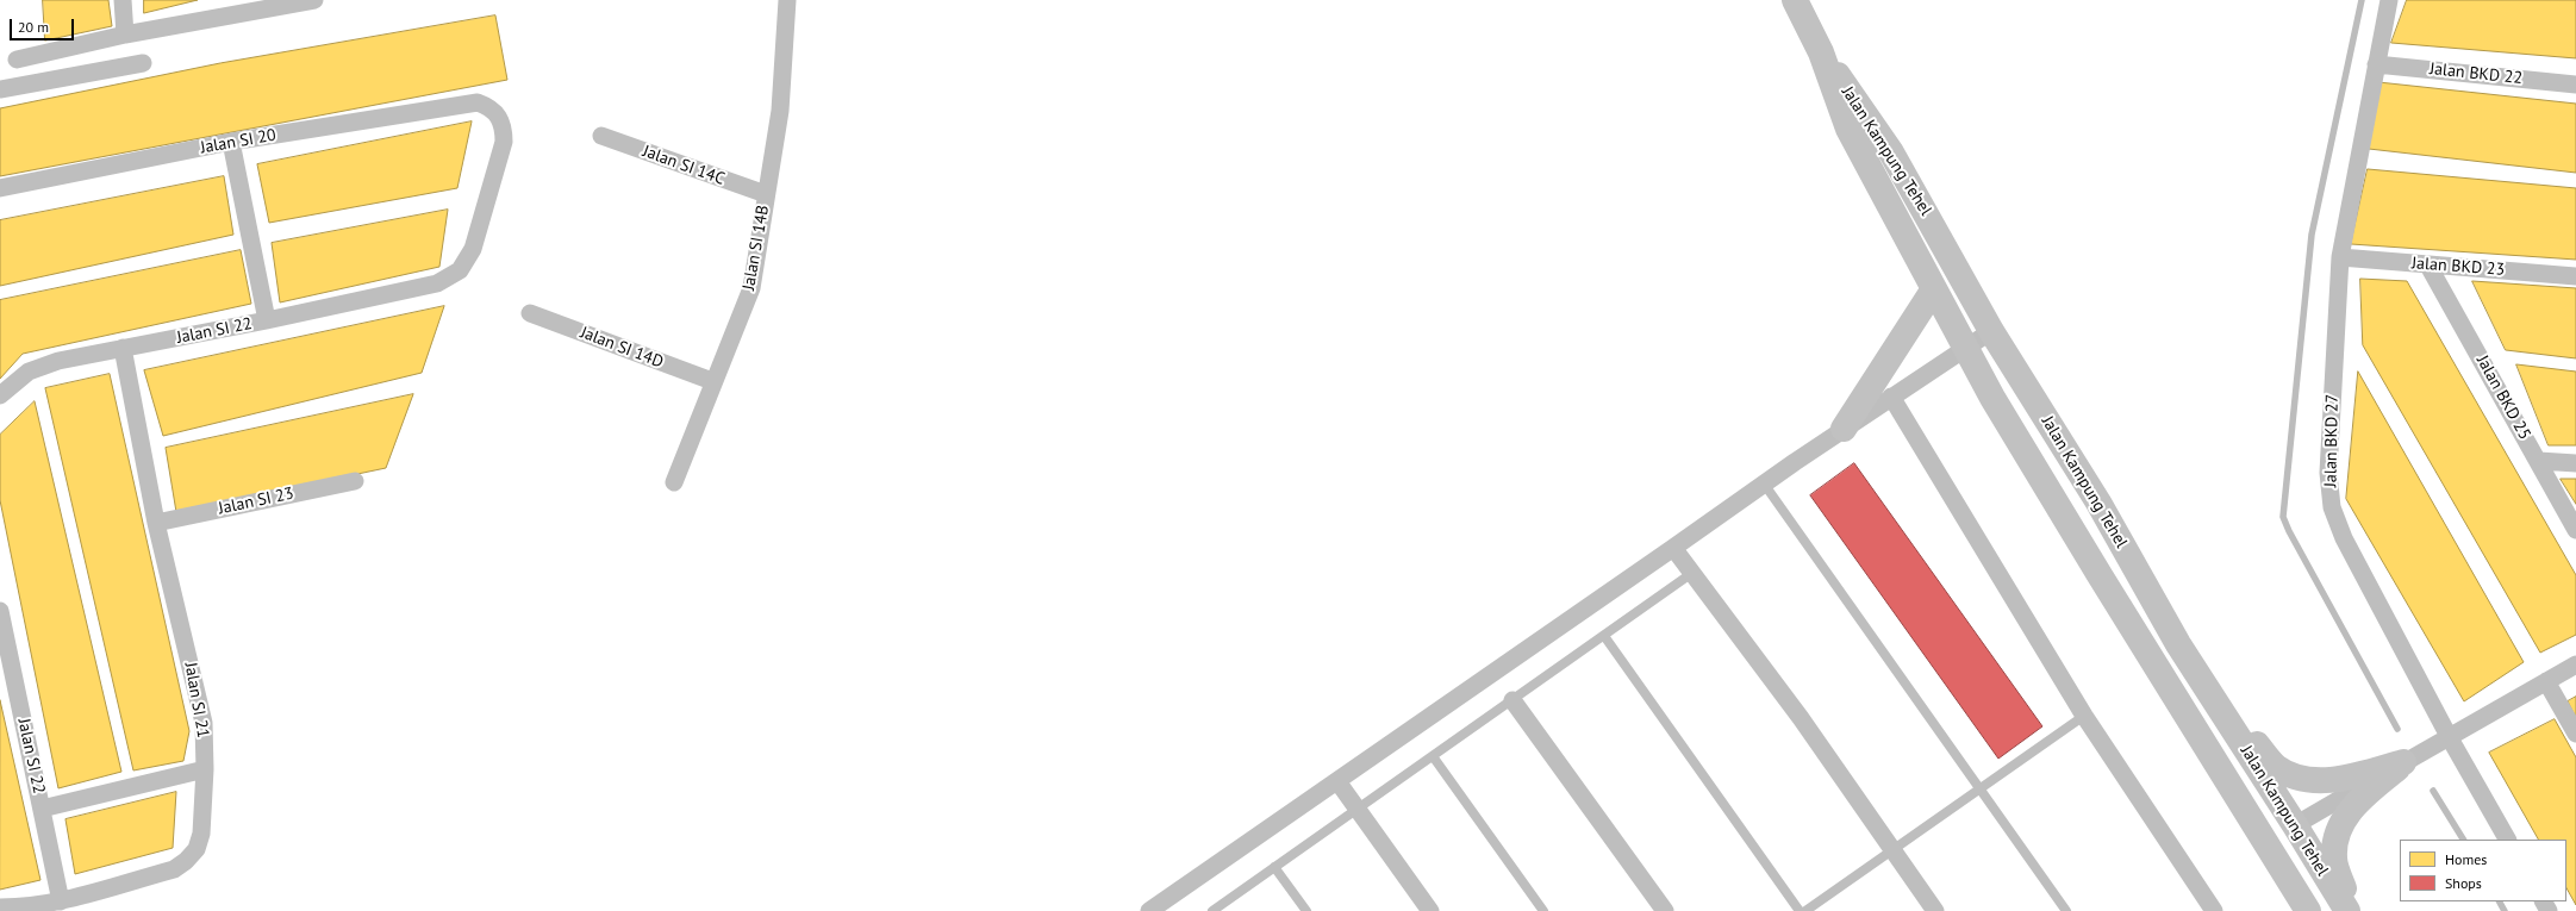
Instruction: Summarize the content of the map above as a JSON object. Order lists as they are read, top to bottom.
{
  "streets": {
    "main road": ["Jalan Kampung Tehel"],
    "street": [
      "Jalan BKD 22",
      "Jalan SI 20",
      "Jalan SI 14C",
      "Jalan SI 14B",
      "Jalan BKD 23",
      "Jalan SI 22",
      "Jalan SI 14D",
      "Jalan BKD 25",
      "Jalan BKD 27",
      "Jalan SI 23",
      "Jalan SI 21"
    ]
  },
  "crossings": [
    ["Jalan BKD 22", "Jalan BKD 27"],
    ["Jalan SI 20", "Jalan SI 22"],
    ["Jalan SI 14C", "Jalan SI 14B"],
    ["Jalan SI 14B", "Jalan SI 14D"],
    ["Jalan BKD 23", "Jalan BKD 25"],
    ["Jalan BKD 23", "Jalan BKD 27"],
    ["Jalan SI 22", "Jalan SI 21"],
    ["Jalan SI 23", "Jalan SI 21"]
  ],
  "legend": ["Homes", "Shops"],
  "scale_bar": "20 m"
}
